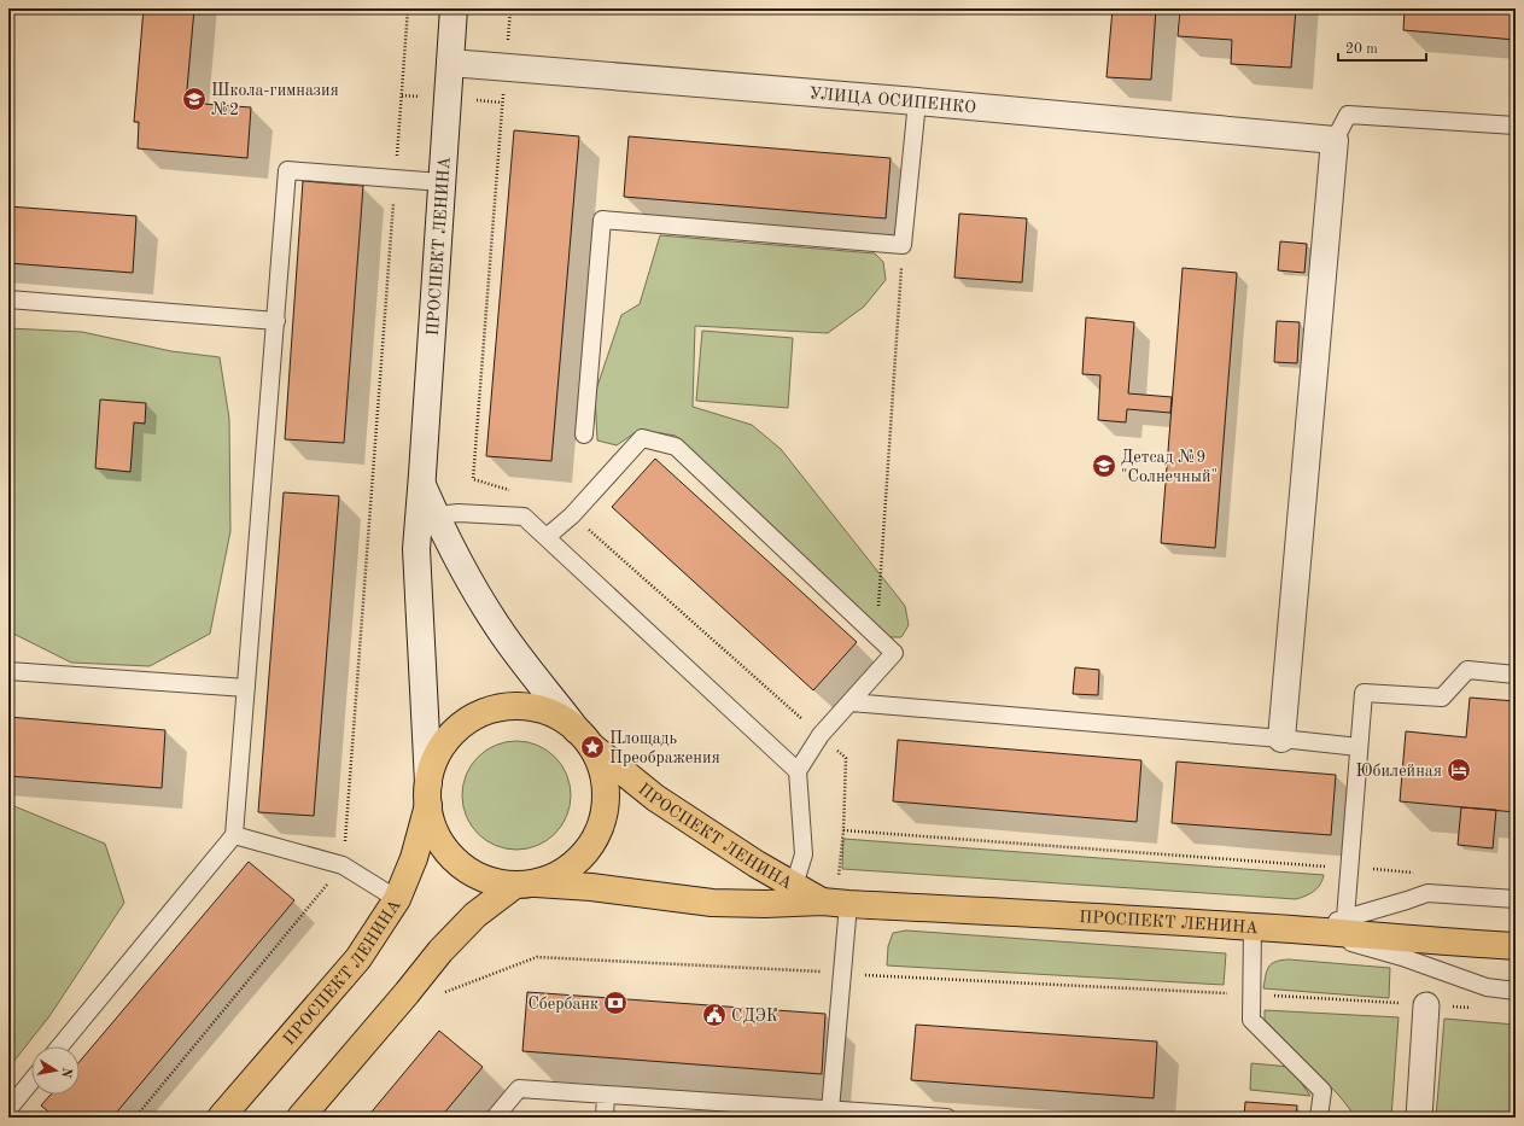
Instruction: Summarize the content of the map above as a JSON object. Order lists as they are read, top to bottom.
{
  "streets": {
    "main road": ["ПРОСПЕКТ ЛЕНИНА"],
    "street": ["УЛИЦА ОСИПЕНКО"]
  },
  "crossings": [
    ["УЛИЦА ОСИПЕНКО", "ПРОСПЕКТ ЛЕНИНА"]
  ],
  "places": {
    "school or university": ["Школа-гимназия №2", "Детсад №9 \"Солнечный\""],
    "place": ["Площадь Преображения"],
    "hotel": ["Юбилейная"],
    "bank": ["Сбербанк"],
    "public building": ["СДЭК"]
  },
  "scale_bar": "20 m",
  "north": "right"
}
